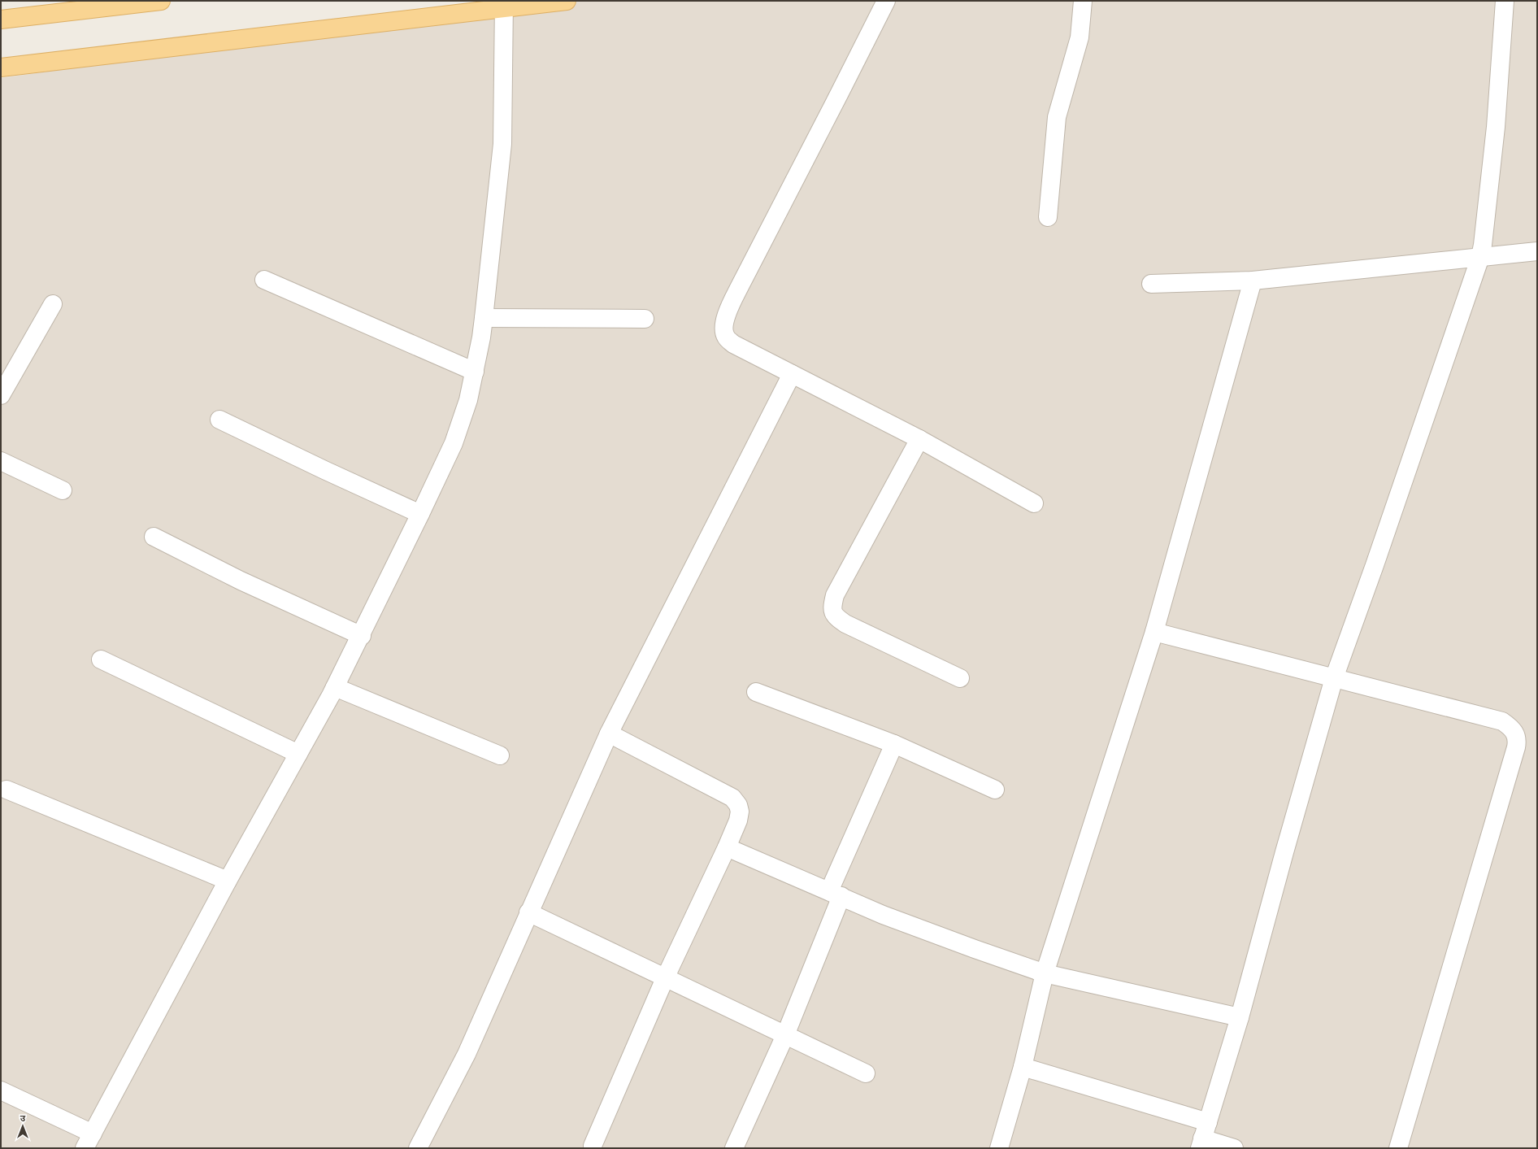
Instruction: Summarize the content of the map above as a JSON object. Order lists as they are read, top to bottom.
{
  "north": "top"
}
